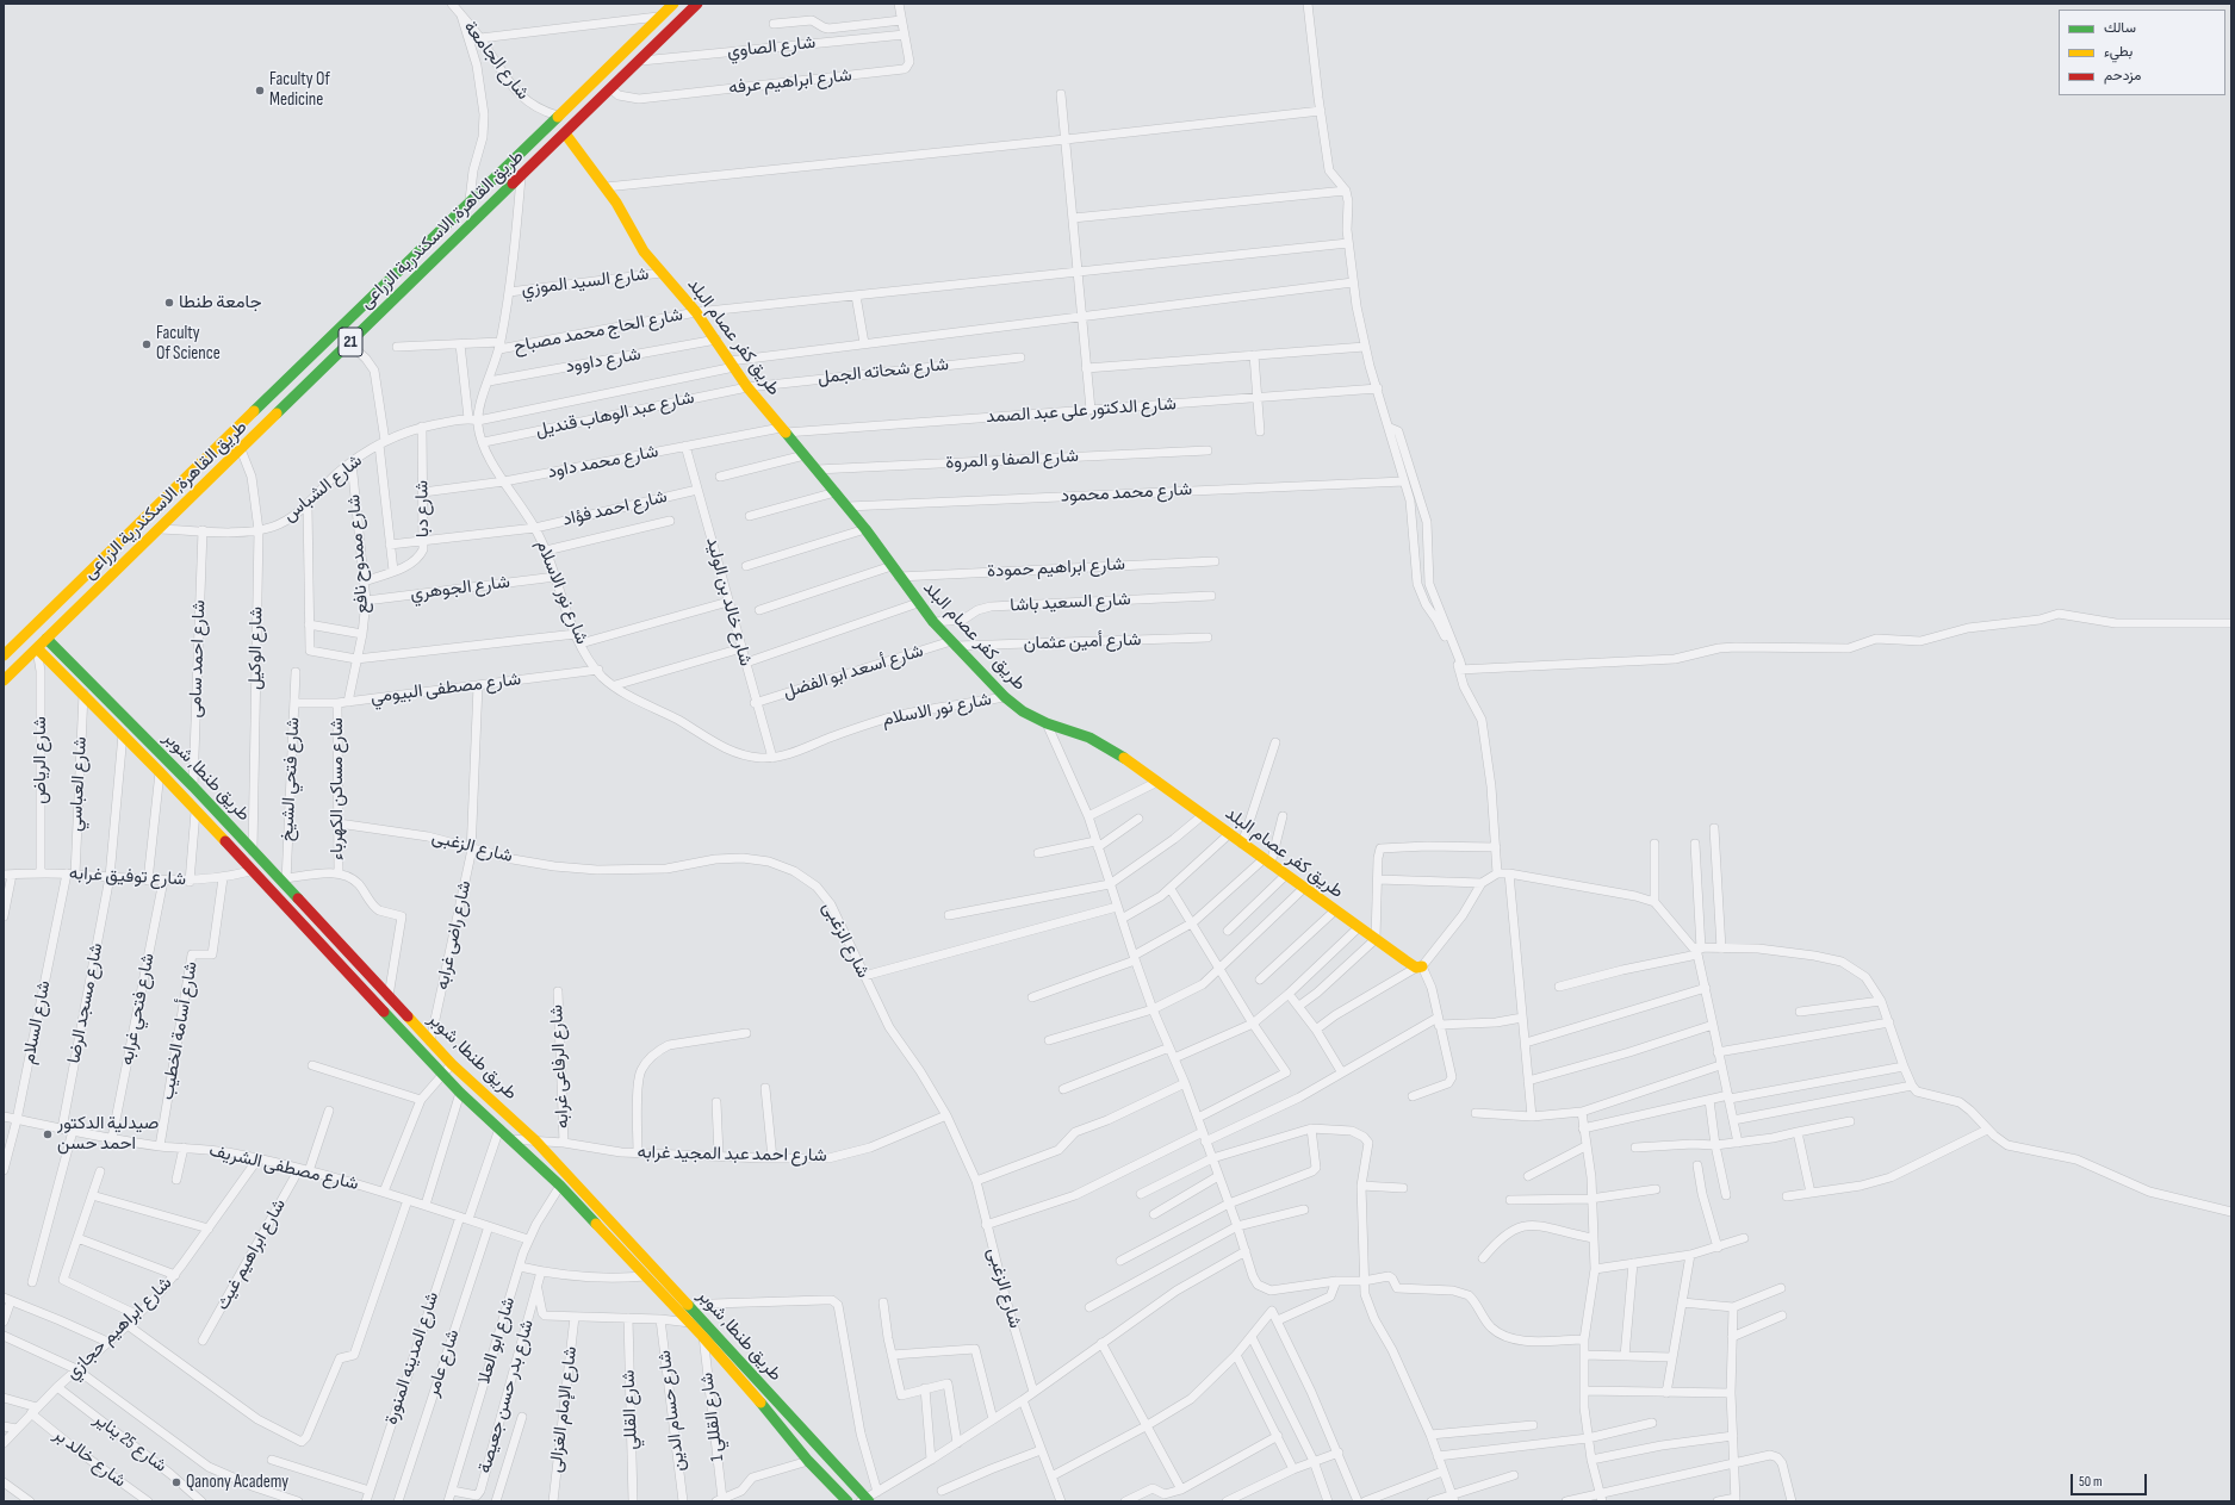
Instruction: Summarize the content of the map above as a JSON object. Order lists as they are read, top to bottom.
{
  "streets": {
    "main road": [
      "طريق القاهرة, الاسكندرية الزراعى",
      "طريق كفر عصام البلد",
      "21",
      "طريق طنطا, شوبر"
    ],
    "street": [
      "شارع الصاوي",
      "شارع الجامعة",
      "شارع ابراهيم عرفه",
      "شارع السيد الموزي",
      "شارع الحاج محمد مصباح",
      "شارع داوود",
      "شارع شحاته الجمل",
      "شارع الدكتور على عبد الصمد",
      "شارع عبد الوهاب قنديل",
      "شارع الصفا و المروة",
      "شارع محمد داود",
      "شارع الشباس",
      "شارع محمد محمود",
      "شارع دبا",
      "شارع احمد فؤاد",
      "شارع ممدوح نافع",
      "شارع ابراهيم حمودة",
      "شارع الجوهري",
      "شارع نور الاسلام",
      "شارع خالد بن الوليد",
      "شارع السعيد باشا",
      "شارع أمين عثمان",
      "شارع الوكيل",
      "شارع احمد سامى",
      "شارع أسعد ابو الفضل",
      "شارع مصطفى البيومي",
      "شارع الرياض",
      "شارع فتحي الشيخ",
      "شارع العباسي",
      "شارع مساكن الكهرباء",
      "شارع الزغبى",
      "شارع توفيق غرابه",
      "شارع راضى غرابه",
      "شارع مسجد الرضا",
      "شارع فتحي غرابه",
      "شارع السلام",
      "شارع أسامة الخطيب",
      "شارع الرفاعى غرابه",
      "شارع احمد عبد المجيد غرابه",
      "شارع مصطفى الشريف",
      "شارع ابراهيم غيث",
      "شارع ابراهيم حجازي",
      "شارع ابو العلا",
      "شارع المدينه المنورة",
      "شارع عامر",
      "شارع بدر حسن جعيصة",
      "شارع الإمام الغزالى",
      "شارع القللي",
      "شارع حسام الدين",
      "شارع القللي 1",
      "شارع 25 يناير",
      "شارع خالد بر"
    ]
  },
  "crossings": [
    ["شارع الصاوي", "شارع ابراهيم عرفه"],
    ["شارع الصاوي", "طريق القاهرة, الاسكندرية الزراعى"],
    ["شارع الجامعة", "طريق القاهرة, الاسكندرية الزراعى"],
    ["شارع ابراهيم عرفه", "طريق القاهرة, الاسكندرية الزراعى"],
    ["طريق القاهرة, الاسكندرية الزراعى", "طريق كفر عصام البلد"],
    ["طريق القاهرة, الاسكندرية الزراعى", "شارع الشباس"],
    ["طريق القاهرة, الاسكندرية الزراعى", "شارع نور الاسلام"],
    ["طريق القاهرة, الاسكندرية الزراعى", "شارع الوكيل"],
    ["طريق القاهرة, الاسكندرية الزراعى", "شارع الرياض"],
    ["طريق القاهرة, الاسكندرية الزراعى", "طريق طنطا, شوبر"],
    ["شارع السيد الموزي", "طريق كفر عصام البلد"],
    ["شارع السيد الموزي", "شارع نور الاسلام"],
    ["شارع الحاج محمد مصباح", "طريق كفر عصام البلد"],
    ["شارع الحاج محمد مصباح", "شارع نور الاسلام"],
    ["طريق كفر عصام البلد", "شارع داوود"],
    ["طريق كفر عصام البلد", "شارع شحاته الجمل"],
    ["طريق كفر عصام البلد", "شارع الدكتور على عبد الصمد"],
    ["طريق كفر عصام البلد", "شارع عبد الوهاب قنديل"],
    ["طريق كفر عصام البلد", "شارع الصفا و المروة"],
    ["طريق كفر عصام البلد", "شارع محمد داود"],
    ["طريق كفر عصام البلد", "شارع محمد محمود"],
    ["طريق كفر عصام البلد", "شارع ابراهيم حمودة"],
    ["طريق كفر عصام البلد", "شارع نور الاسلام"],
    ["طريق كفر عصام البلد", "شارع السعيد باشا"],
    ["طريق كفر عصام البلد", "شارع أمين عثمان"],
    ["طريق كفر عصام البلد", "شارع أسعد ابو الفضل"],
    ["شارع داوود", "شارع نور الاسلام"],
    ["شارع شحاته الجمل", "شارع عبد الوهاب قنديل"],
    ["شارع الدكتور على عبد الصمد", "شارع محمد داود"],
    ["شارع عبد الوهاب قنديل", "شارع نور الاسلام"],
    ["شارع محمد داود", "شارع دبا"],
    ["شارع محمد داود", "شارع نور الاسلام"],
    ["شارع محمد داود", "شارع خالد بن الوليد"],
    ["شارع الشباس", "شارع دبا"],
    ["شارع الشباس", "شارع ممدوح نافع"],
    ["شارع الشباس", "شارع نور الاسلام"],
    ["شارع الشباس", "شارع الوكيل"],
    ["شارع الشباس", "شارع احمد سامى"],
    ["شارع دبا", "شارع احمد فؤاد"],
    ["شارع دبا", "شارع ممدوح نافع"],
    ["شارع احمد فؤاد", "شارع نور الاسلام"],
    ["شارع احمد فؤاد", "شارع خالد بن الوليد"],
    ["شارع ممدوح نافع", "شارع الجوهري"],
    ["شارع ممدوح نافع", "شارع مصطفى البيومي"],
    ["شارع الجوهري", "شارع نور الاسلام"],
    ["شارع نور الاسلام", "شارع خالد بن الوليد"],
    ["شارع نور الاسلام", "شارع مصطفى البيومي"],
    ["شارع خالد بن الوليد", "شارع أسعد ابو الفضل"],
    ["شارع أمين عثمان", "شارع أسعد ابو الفضل"],
    ["شارع الوكيل", "طريق طنطا, شوبر"],
    ["شارع احمد سامى", "طريق طنطا, شوبر"],
    ["شارع مصطفى البيومي", "شارع فتحي الشيخ"],
    ["شارع مصطفى البيومي", "شارع مساكن الكهرباء"],
    ["شارع مصطفى البيومي", "شارع راضى غرابه"],
    ["شارع الرياض", "طريق طنطا, شوبر"],
    ["شارع الرياض", "شارع توفيق غرابه"],
    ["طريق طنطا, شوبر", "شارع فتحي الشيخ"],
    ["طريق طنطا, شوبر", "شارع العباسي"],
    ["طريق طنطا, شوبر", "شارع توفيق غرابه"],
    ["طريق طنطا, شوبر", "شارع راضى غرابه"],
    ["طريق طنطا, شوبر", "شارع مسجد الرضا"],
    ["طريق طنطا, شوبر", "شارع احمد عبد المجيد غرابه"],
    ["طريق طنطا, شوبر", "شارع ابو العلا"],
    ["طريق طنطا, شوبر", "شارع المدينه المنورة"],
    ["طريق طنطا, شوبر", "شارع القللي 1"],
    ["شارع العباسي", "شارع توفيق غرابه"],
    ["شارع العباسي", "شارع السلام"],
    ["شارع مساكن الكهرباء", "شارع الزغبى"],
    ["شارع الزغبى", "شارع راضى غرابه"],
    ["شارع الزغبى", "شارع احمد عبد المجيد غرابه"],
    ["شارع توفيق غرابه", "شارع مسجد الرضا"],
    ["شارع توفيق غرابه", "شارع فتحي غرابه"],
    ["شارع توفيق غرابه", "شارع السلام"],
    ["شارع توفيق غرابه", "شارع أسامة الخطيب"],
    ["شارع مسجد الرضا", "شارع مصطفى الشريف"],
    ["شارع فتحي غرابه", "شارع مصطفى الشريف"],
    ["شارع السلام", "شارع مصطفى الشريف"],
    ["شارع أسامة الخطيب", "شارع مصطفى الشريف"],
    ["شارع الرفاعى غرابه", "شارع احمد عبد المجيد غرابه"],
    ["شارع مصطفى الشريف", "شارع ابراهيم غيث"],
    ["شارع مصطفى الشريف", "شارع ابراهيم حجازي"],
    ["شارع مصطفى الشريف", "شارع ابو العلا"],
    ["شارع مصطفى الشريف", "شارع المدينه المنورة"],
    ["شارع مصطفى الشريف", "شارع عامر"],
    ["شارع ابراهيم حجازي", "شارع 25 يناير"],
    ["شارع ابراهيم حجازي", "شارع خالد بر"],
    ["شارع ابو العلا", "شارع بدر حسن جعيصة"]
  ],
  "places": [
    "Faculty Of Medicine",
    "جامعة طنطا",
    "Faculty Of Science",
    "صيدلية الدكتور احمد حسن",
    "Qanony Academy"
  ],
  "legend": ["سالك", "بطيء", "مزدحم"],
  "scale_bar": "50 m"
}
